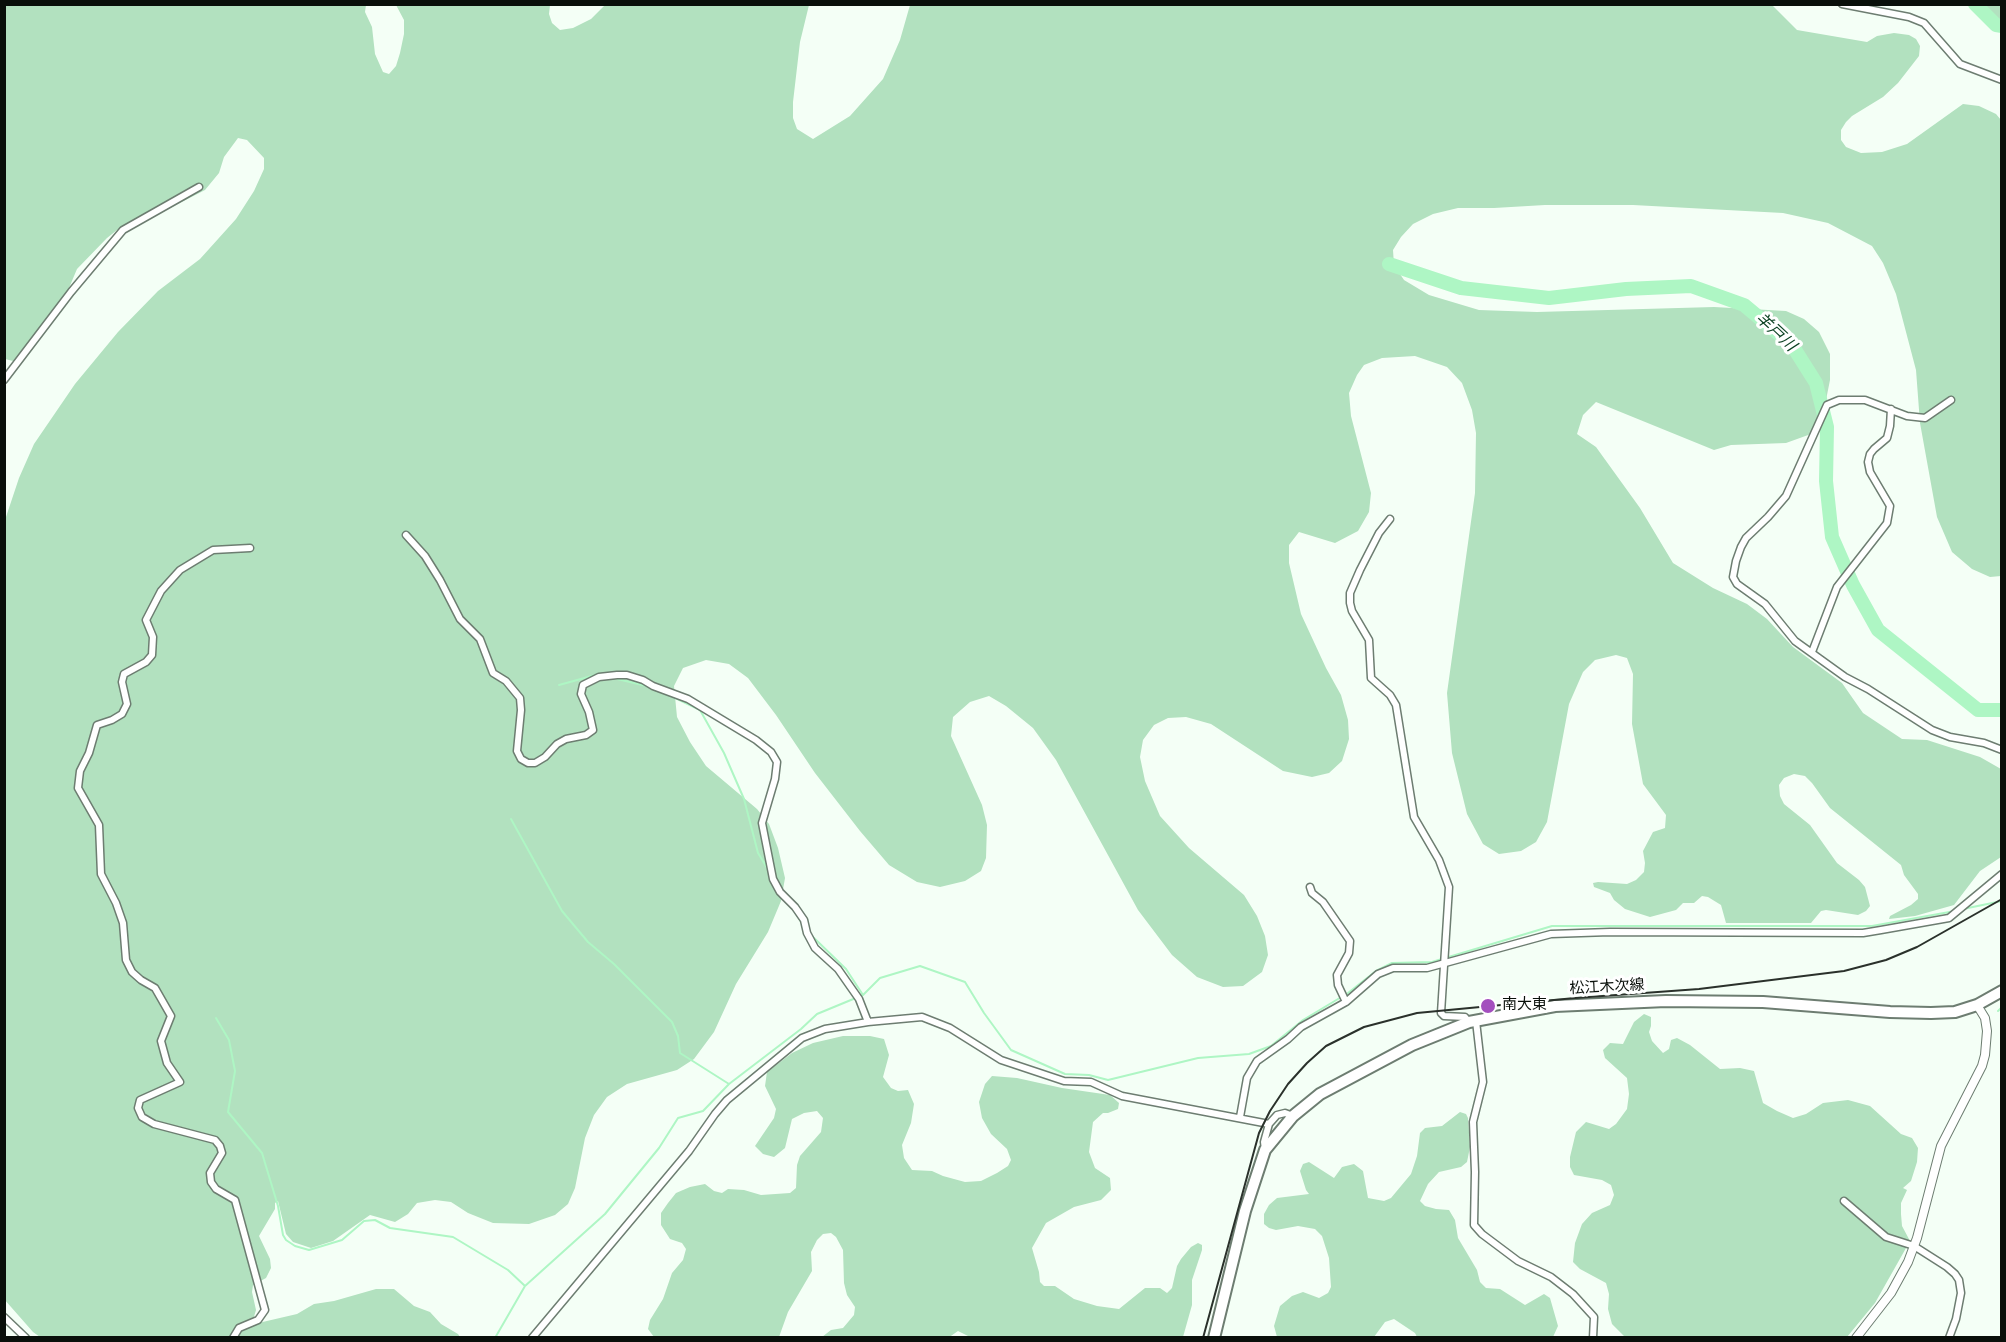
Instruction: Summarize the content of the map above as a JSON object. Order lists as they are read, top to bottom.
{
  "streets": {
    "main road": ["松江木次線"]
  },
  "water": ["羊戸川"],
  "places": ["南大東"]
}
